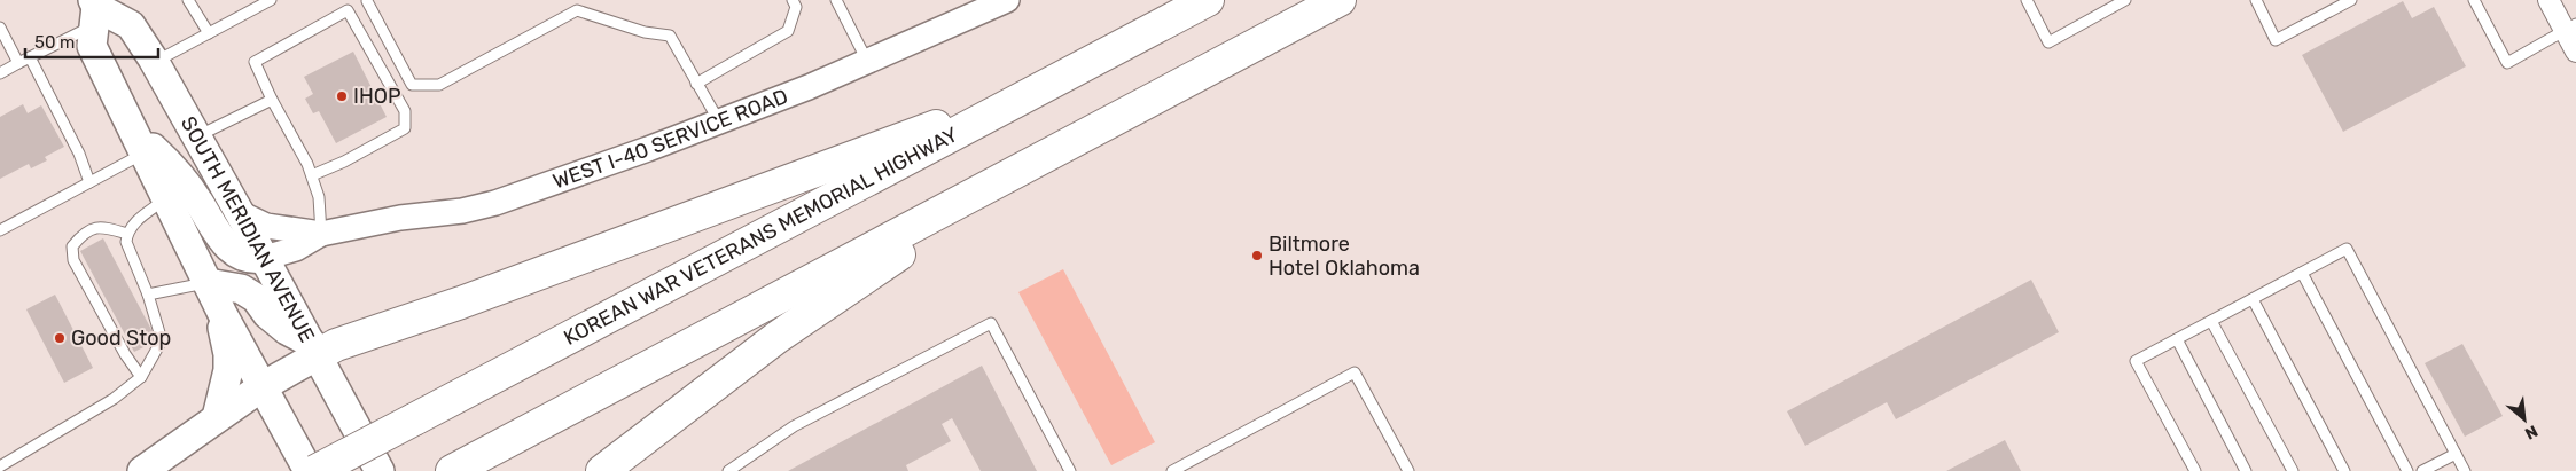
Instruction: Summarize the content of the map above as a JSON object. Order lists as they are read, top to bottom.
{
  "streets": {
    "highway": ["KOREAN WAR VETERANS MEMORIAL HIGHWAY"],
    "main road": ["SOUTH MERIDIAN AVENUE"],
    "street": ["WEST I-40 SERVICE ROAD"]
  },
  "crossings": [
    ["WEST I-40 SERVICE ROAD", "SOUTH MERIDIAN AVENUE"]
  ],
  "places": ["IHOP", "Biltmore Hotel Oklahoma", "Good Stop"],
  "scale_bar": "50 m",
  "north": "bottom right"
}
